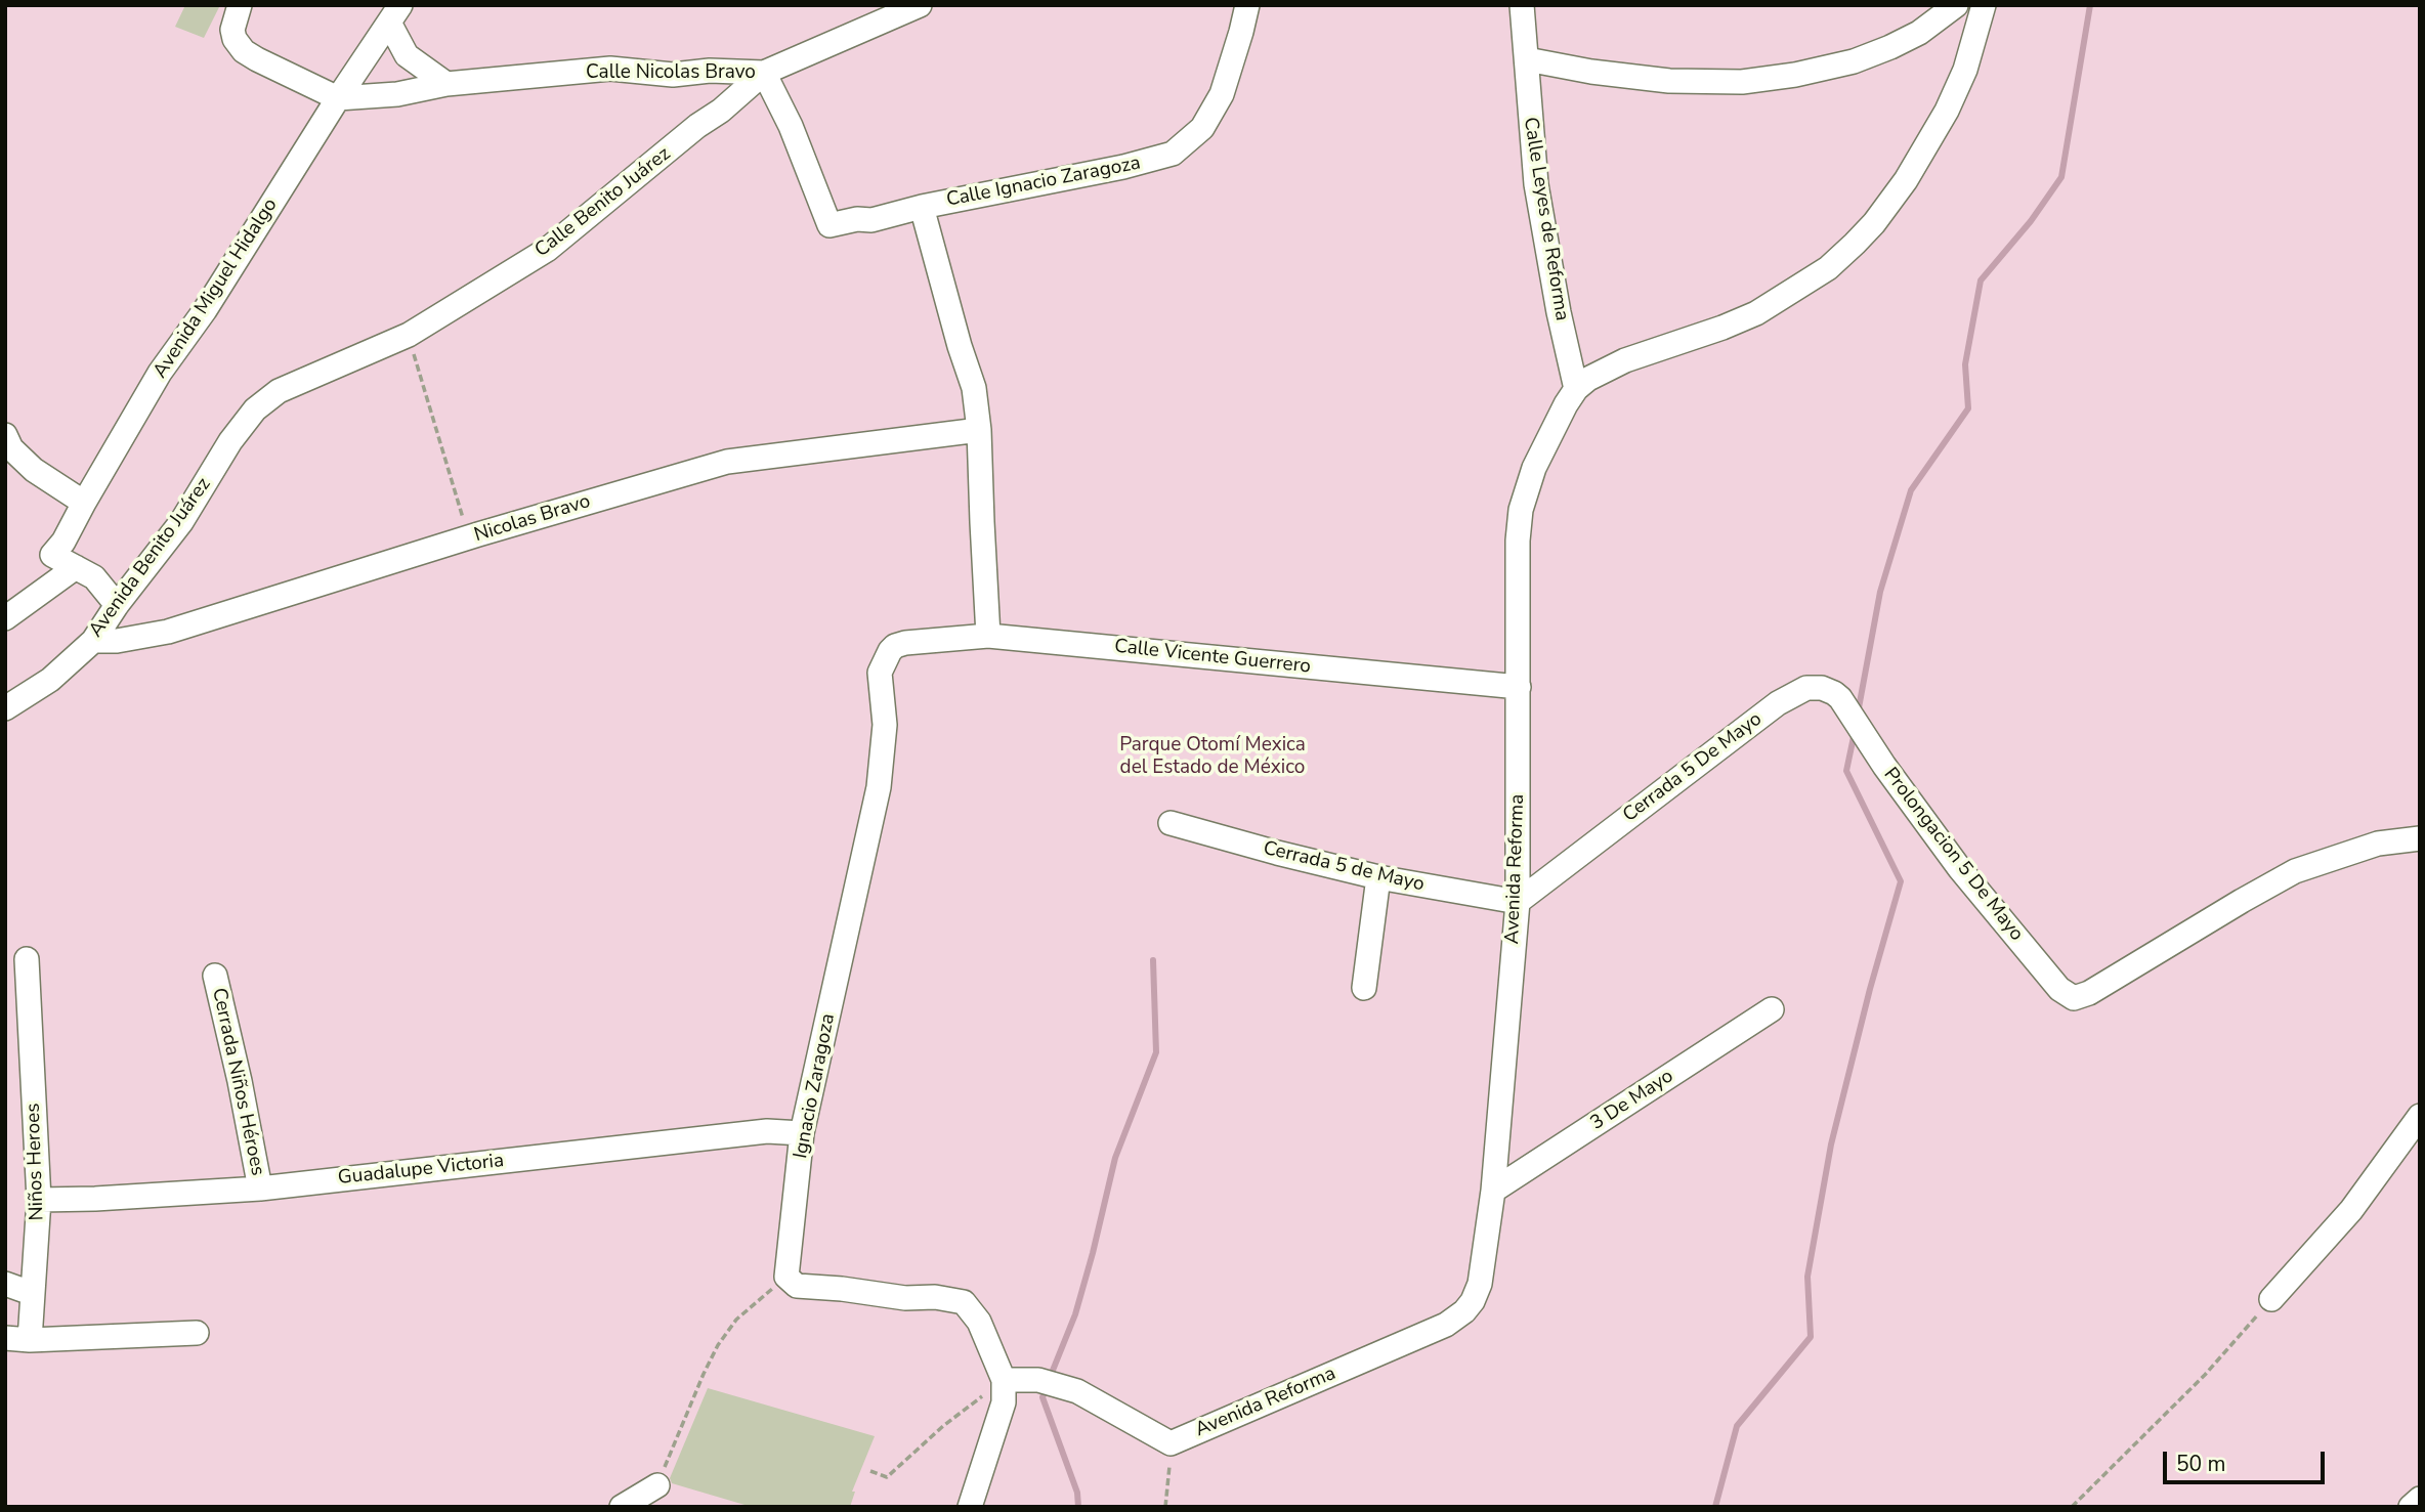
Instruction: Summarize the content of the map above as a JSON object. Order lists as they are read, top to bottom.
{
  "streets": {
    "street": [
      "Calle Nicolas Bravo",
      "Calle Ignacio Zaragoza",
      "Calle Benito Juárez",
      "Calle Leyes de Reforma",
      "Avenida Miguel Hidalgo",
      "Nicolas Bravo",
      "Avenida Benito Juárez",
      "Calle Vicente Guerrero",
      "Cerrada 5 De Mayo",
      "Prolongacion 5 De Mayo",
      "Cerrada 5 de Mayo",
      "Avenida Reforma",
      "Cerrada Niños Héroes",
      "Ignacio Zaragoza",
      "3 De Mayo",
      "Niños Heroes",
      "Guadalupe Victoria"
    ]
  },
  "crossings": [
    ["Calle Nicolas Bravo", "Calle Ignacio Zaragoza"],
    ["Calle Nicolas Bravo", "Calle Benito Juárez"],
    ["Calle Nicolas Bravo", "Avenida Miguel Hidalgo"],
    ["Calle Ignacio Zaragoza", "Nicolas Bravo"],
    ["Calle Ignacio Zaragoza", "Calle Vicente Guerrero"],
    ["Calle Benito Juárez", "Avenida Benito Juárez"],
    ["Calle Leyes de Reforma", "Avenida Reforma"],
    ["Avenida Miguel Hidalgo", "Avenida Benito Juárez"],
    ["Nicolas Bravo", "Avenida Benito Juárez"],
    ["Calle Vicente Guerrero", "Avenida Reforma"],
    ["Calle Vicente Guerrero", "Ignacio Zaragoza"],
    ["Cerrada 5 De Mayo", "Prolongacion 5 De Mayo"],
    ["Cerrada 5 De Mayo", "Cerrada 5 de Mayo"],
    ["Cerrada 5 De Mayo", "Avenida Reforma"],
    ["Cerrada 5 de Mayo", "Avenida Reforma"],
    ["Avenida Reforma", "3 De Mayo"],
    ["Cerrada Niños Héroes", "Guadalupe Victoria"],
    ["Ignacio Zaragoza", "Guadalupe Victoria"],
    ["Niños Heroes", "Guadalupe Victoria"]
  ],
  "parks": ["Parque Otomí Mexica del Estado de México"],
  "scale_bar": "50 m"
}
